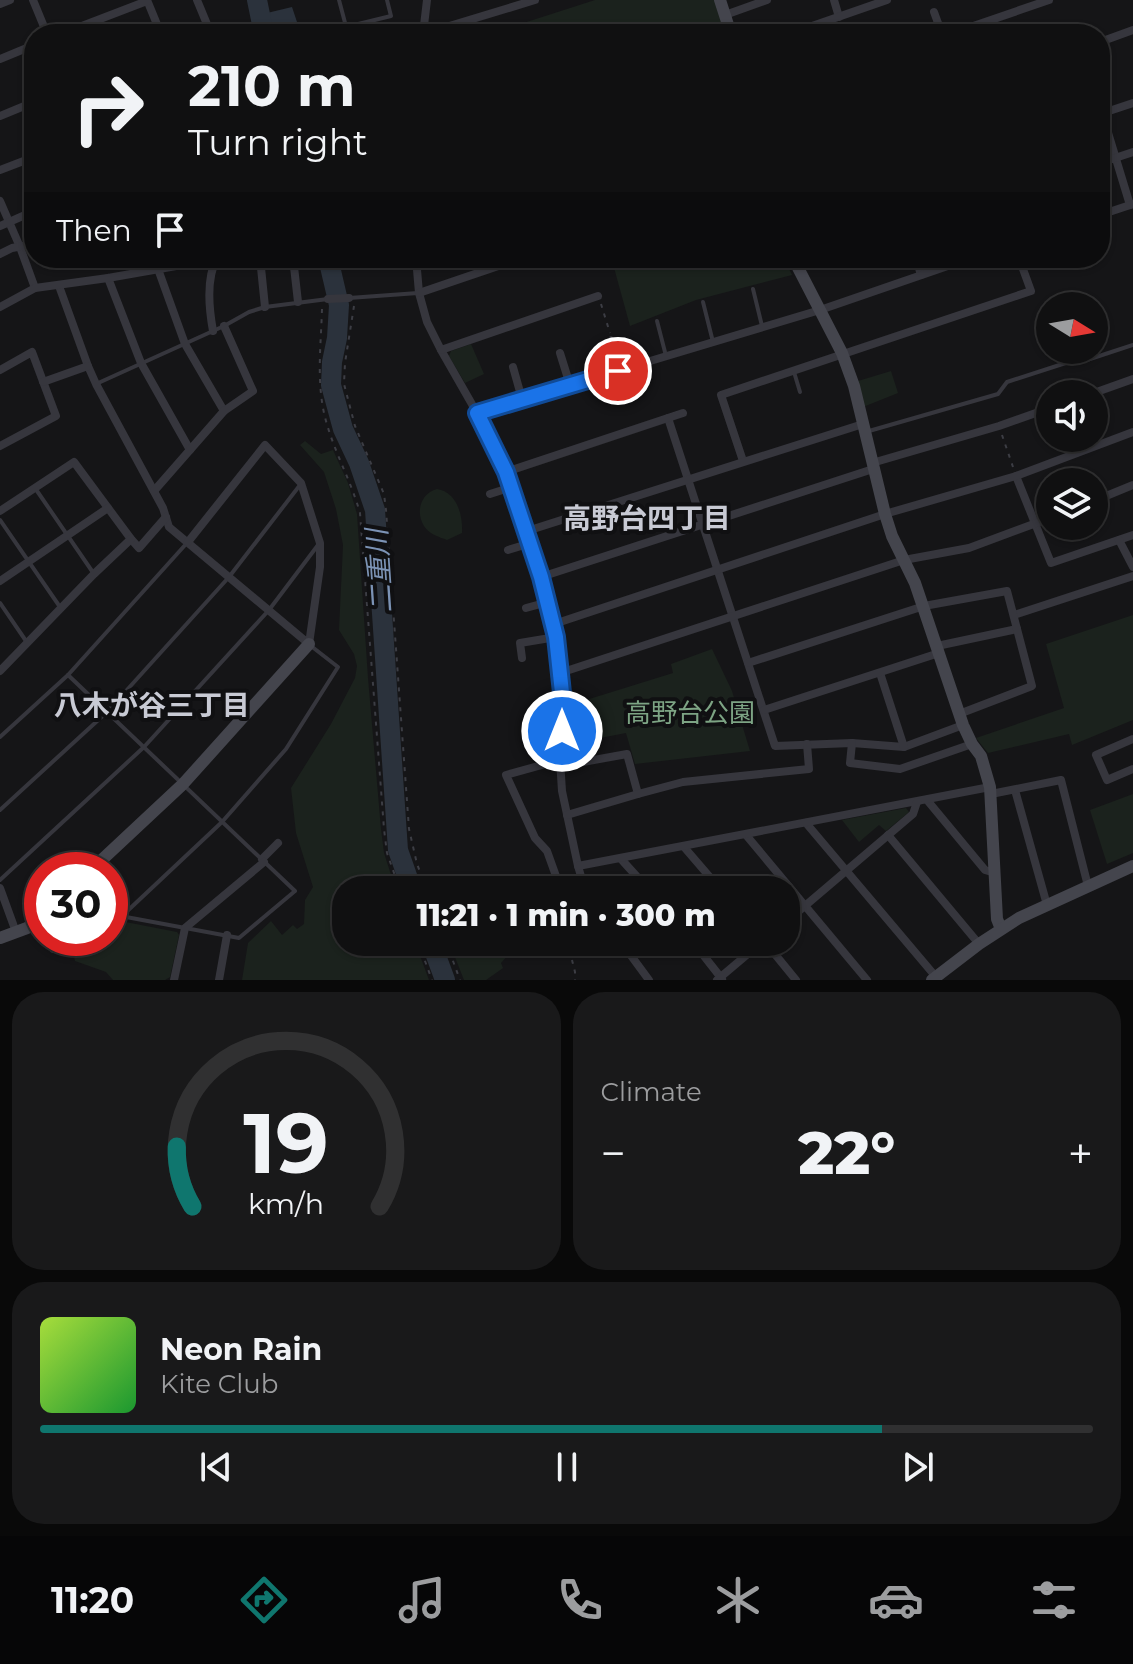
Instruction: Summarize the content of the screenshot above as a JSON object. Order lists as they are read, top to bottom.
{
  "districts": ["高野台四丁目", "八木が谷三丁目"],
  "water": ["二重川"],
  "parks": ["高野台公園"],
  "north": "right",
  "page": {
    "turn": ["210 m", "Turn right"],
    "then": "Then",
    "limit": "30",
    "trip": "11:21 · 1 min · 300 m",
    "tile": "Climate",
    "heat": ["−", "22°", "+"],
    "song": ["Neon Rain", "Kite Club"],
    "tabs": "11:20",
    "gauge": ["19", "km/h"]
  }
}
